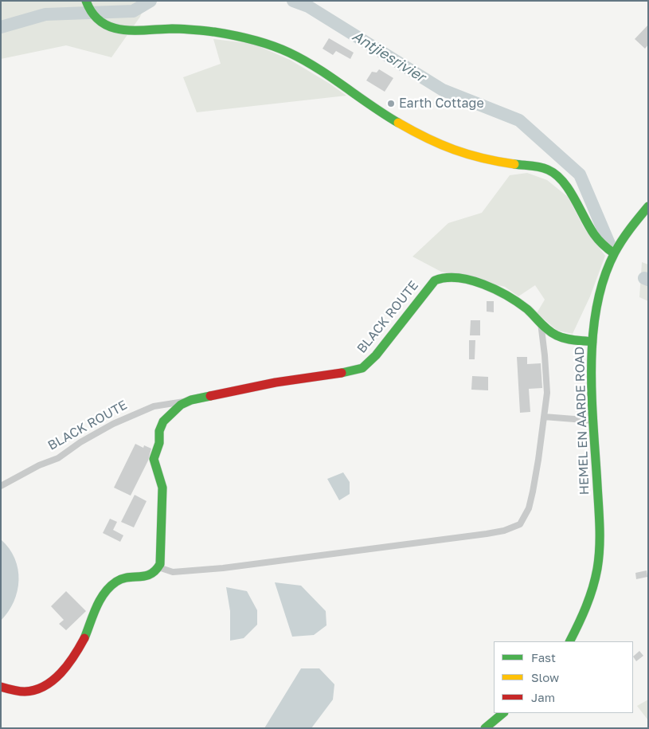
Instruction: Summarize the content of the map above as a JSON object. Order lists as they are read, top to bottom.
{
  "streets": {
    "street": ["BLACK ROUTE", "HEMEL EN AARDE ROAD"]
  },
  "crossings": [
    ["BLACK ROUTE", "HEMEL EN AARDE ROAD"]
  ],
  "water": ["Antjiesrivier"],
  "places": ["Earth Cottage"],
  "legend": ["Fast", "Slow", "Jam"]
}
